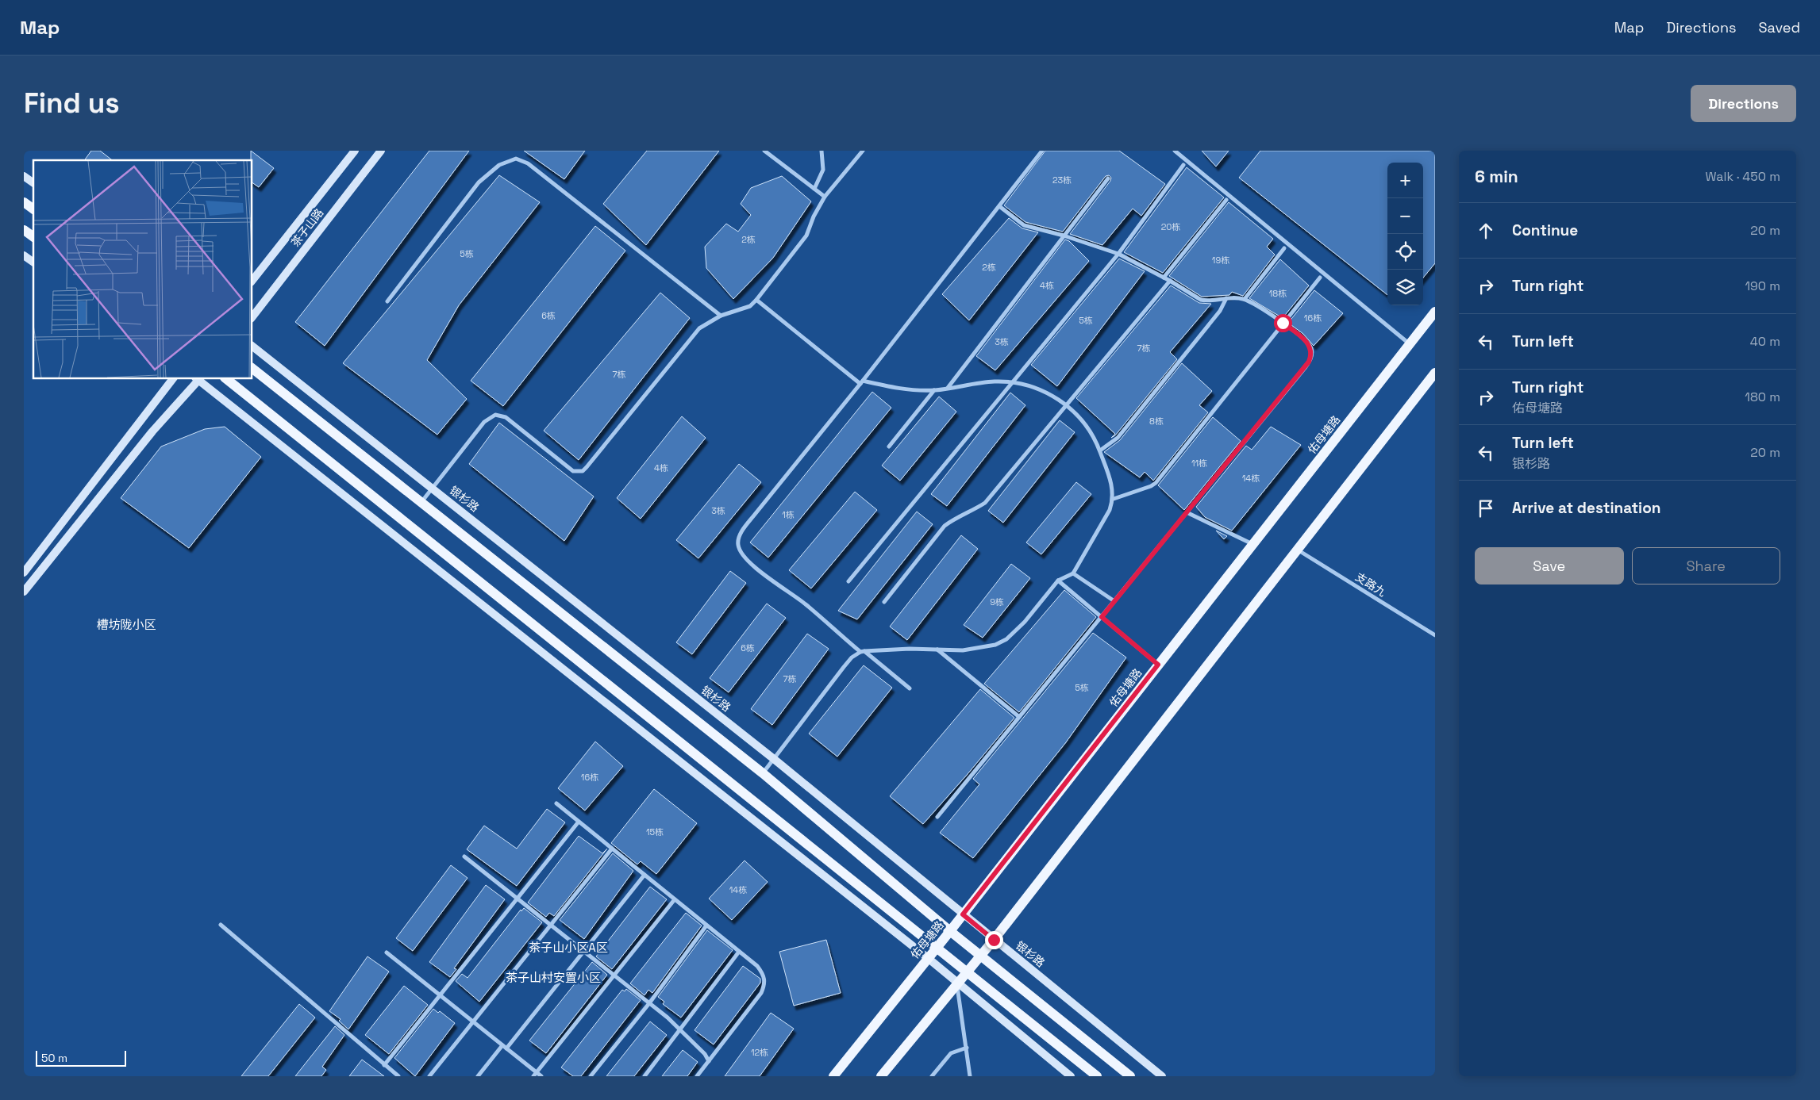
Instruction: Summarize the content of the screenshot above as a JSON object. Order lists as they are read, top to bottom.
{
  "streets": {
    "main road": ["佑母塘路"],
    "street": ["茶子山路", "银杉路", "支路九"]
  },
  "crossings": [
    ["佑母塘路", "银杉路"]
  ],
  "districts": ["槽坊陇小区", "茶子山小区A区", "茶子山村安置小区"],
  "house_numbers": [
    "23栋",
    "20栋",
    "2栋",
    "5栋",
    "19栋",
    "2栋",
    "4栋",
    "18栋",
    "6栋",
    "16栋",
    "5栋",
    "3栋",
    "7栋",
    "7栋",
    "8栋",
    "11栋",
    "4栋",
    "14栋",
    "3栋",
    "1栋",
    "9栋",
    "6栋",
    "7栋",
    "5栋",
    "16栋",
    "15栋",
    "14栋",
    "12栋"
  ],
  "scale_bar": "50 m",
  "page": {
    "header": "Map",
    "nav": ["Map", "Directions", "Saved"],
    "buttons": [
      "Directions",
      ["Save", "Share"]
    ],
    "title": "Find us",
    "heading": ["6 min", "Walk · 450 m"],
    "map_buttons": ["+", "−"],
    "list": [
      ["Continue", "20 m"],
      ["Turn right", "190 m"],
      ["Turn left", "40 m"],
      ["Turn right", "佑母塘路", "180 m"],
      ["Turn left", "银杉路", "20 m"],
      "Arrive at destination"
    ],
    "scale": "50 m"
  }
}
